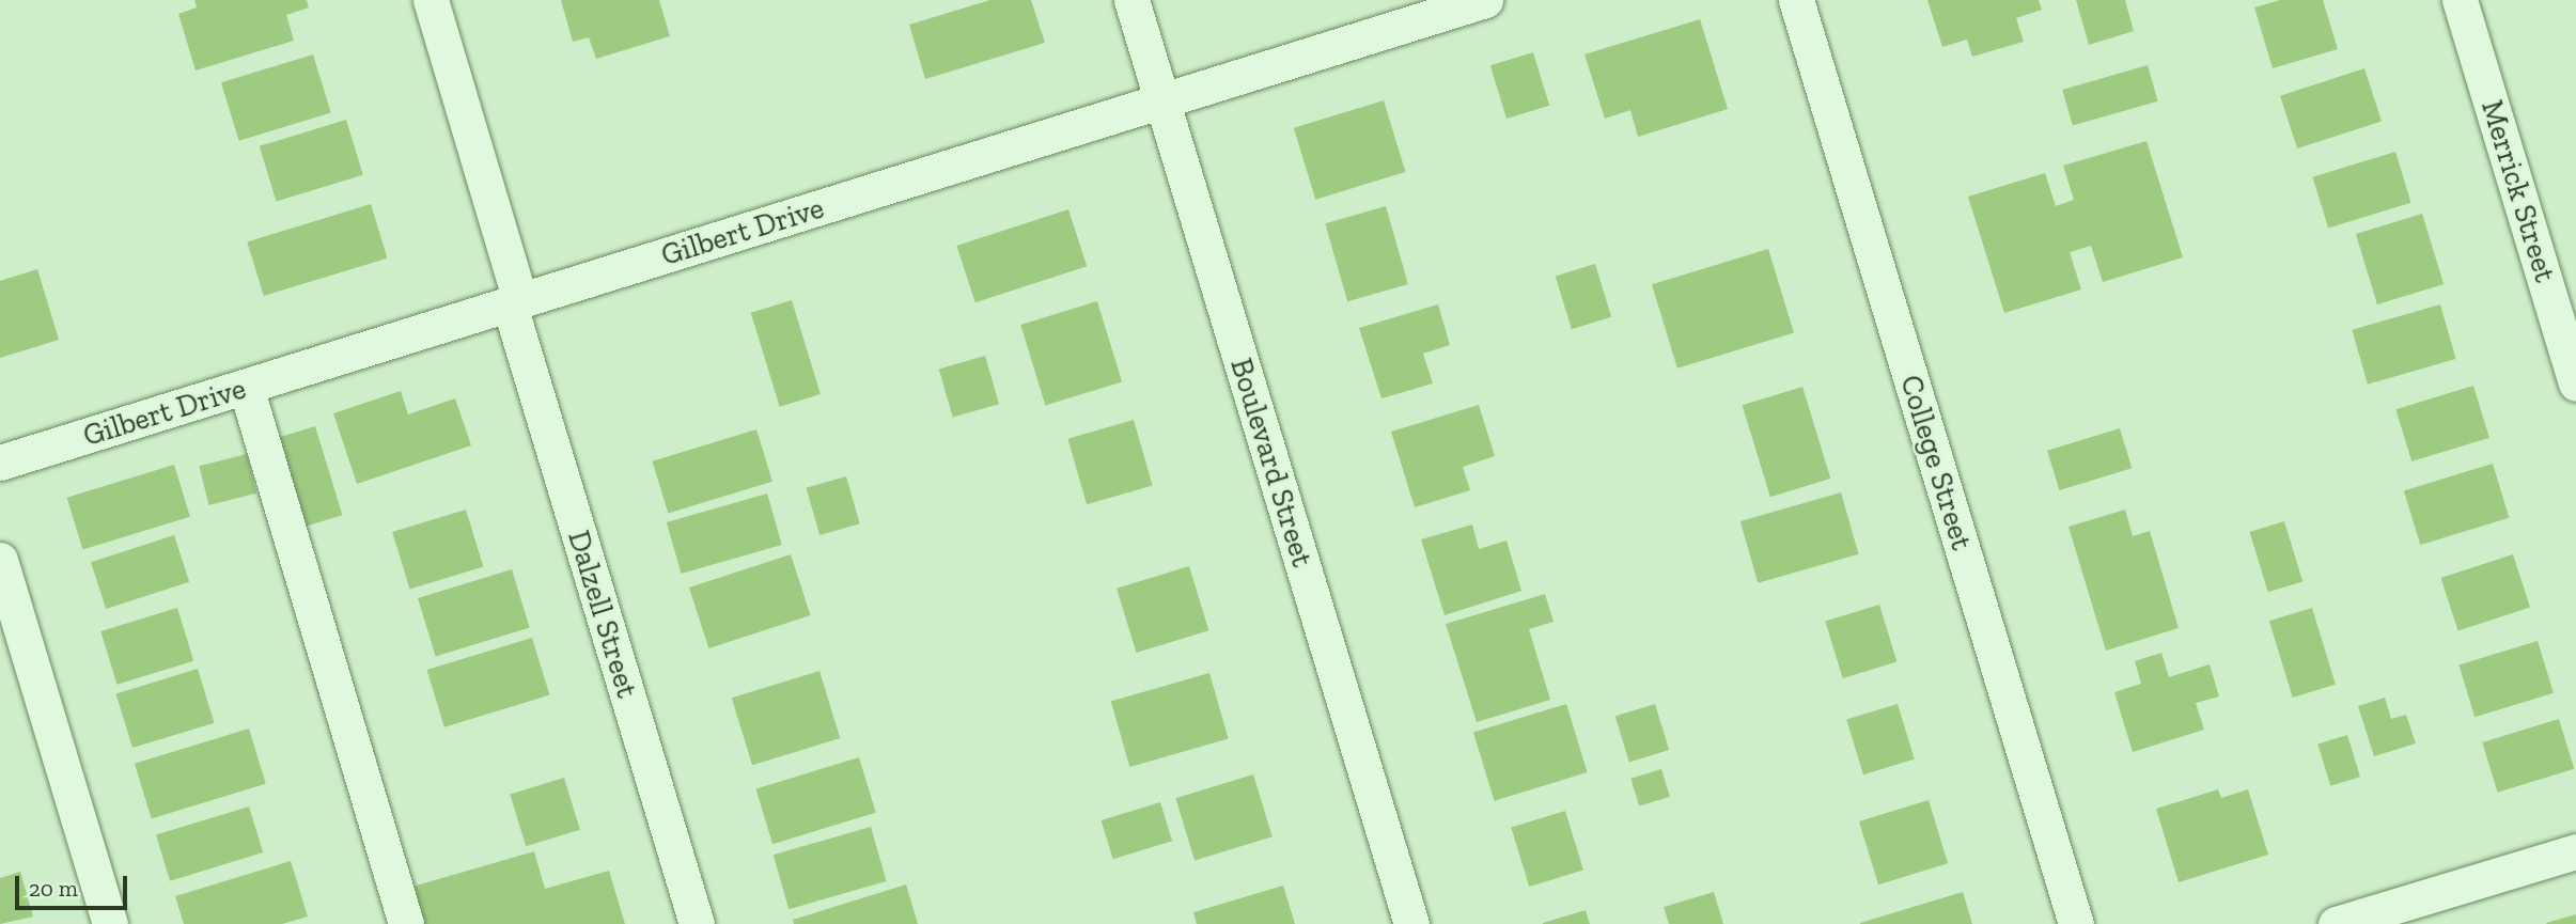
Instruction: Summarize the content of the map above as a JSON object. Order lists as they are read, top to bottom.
{
  "streets": {
    "street": [
      "Merrick Street",
      "Gilbert Drive",
      "Boulevard Street",
      "College Street",
      "Dalzell Street"
    ]
  },
  "crossings": [
    ["Gilbert Drive", "Boulevard Street"],
    ["Gilbert Drive", "Dalzell Street"]
  ],
  "scale_bar": "20 m"
}
